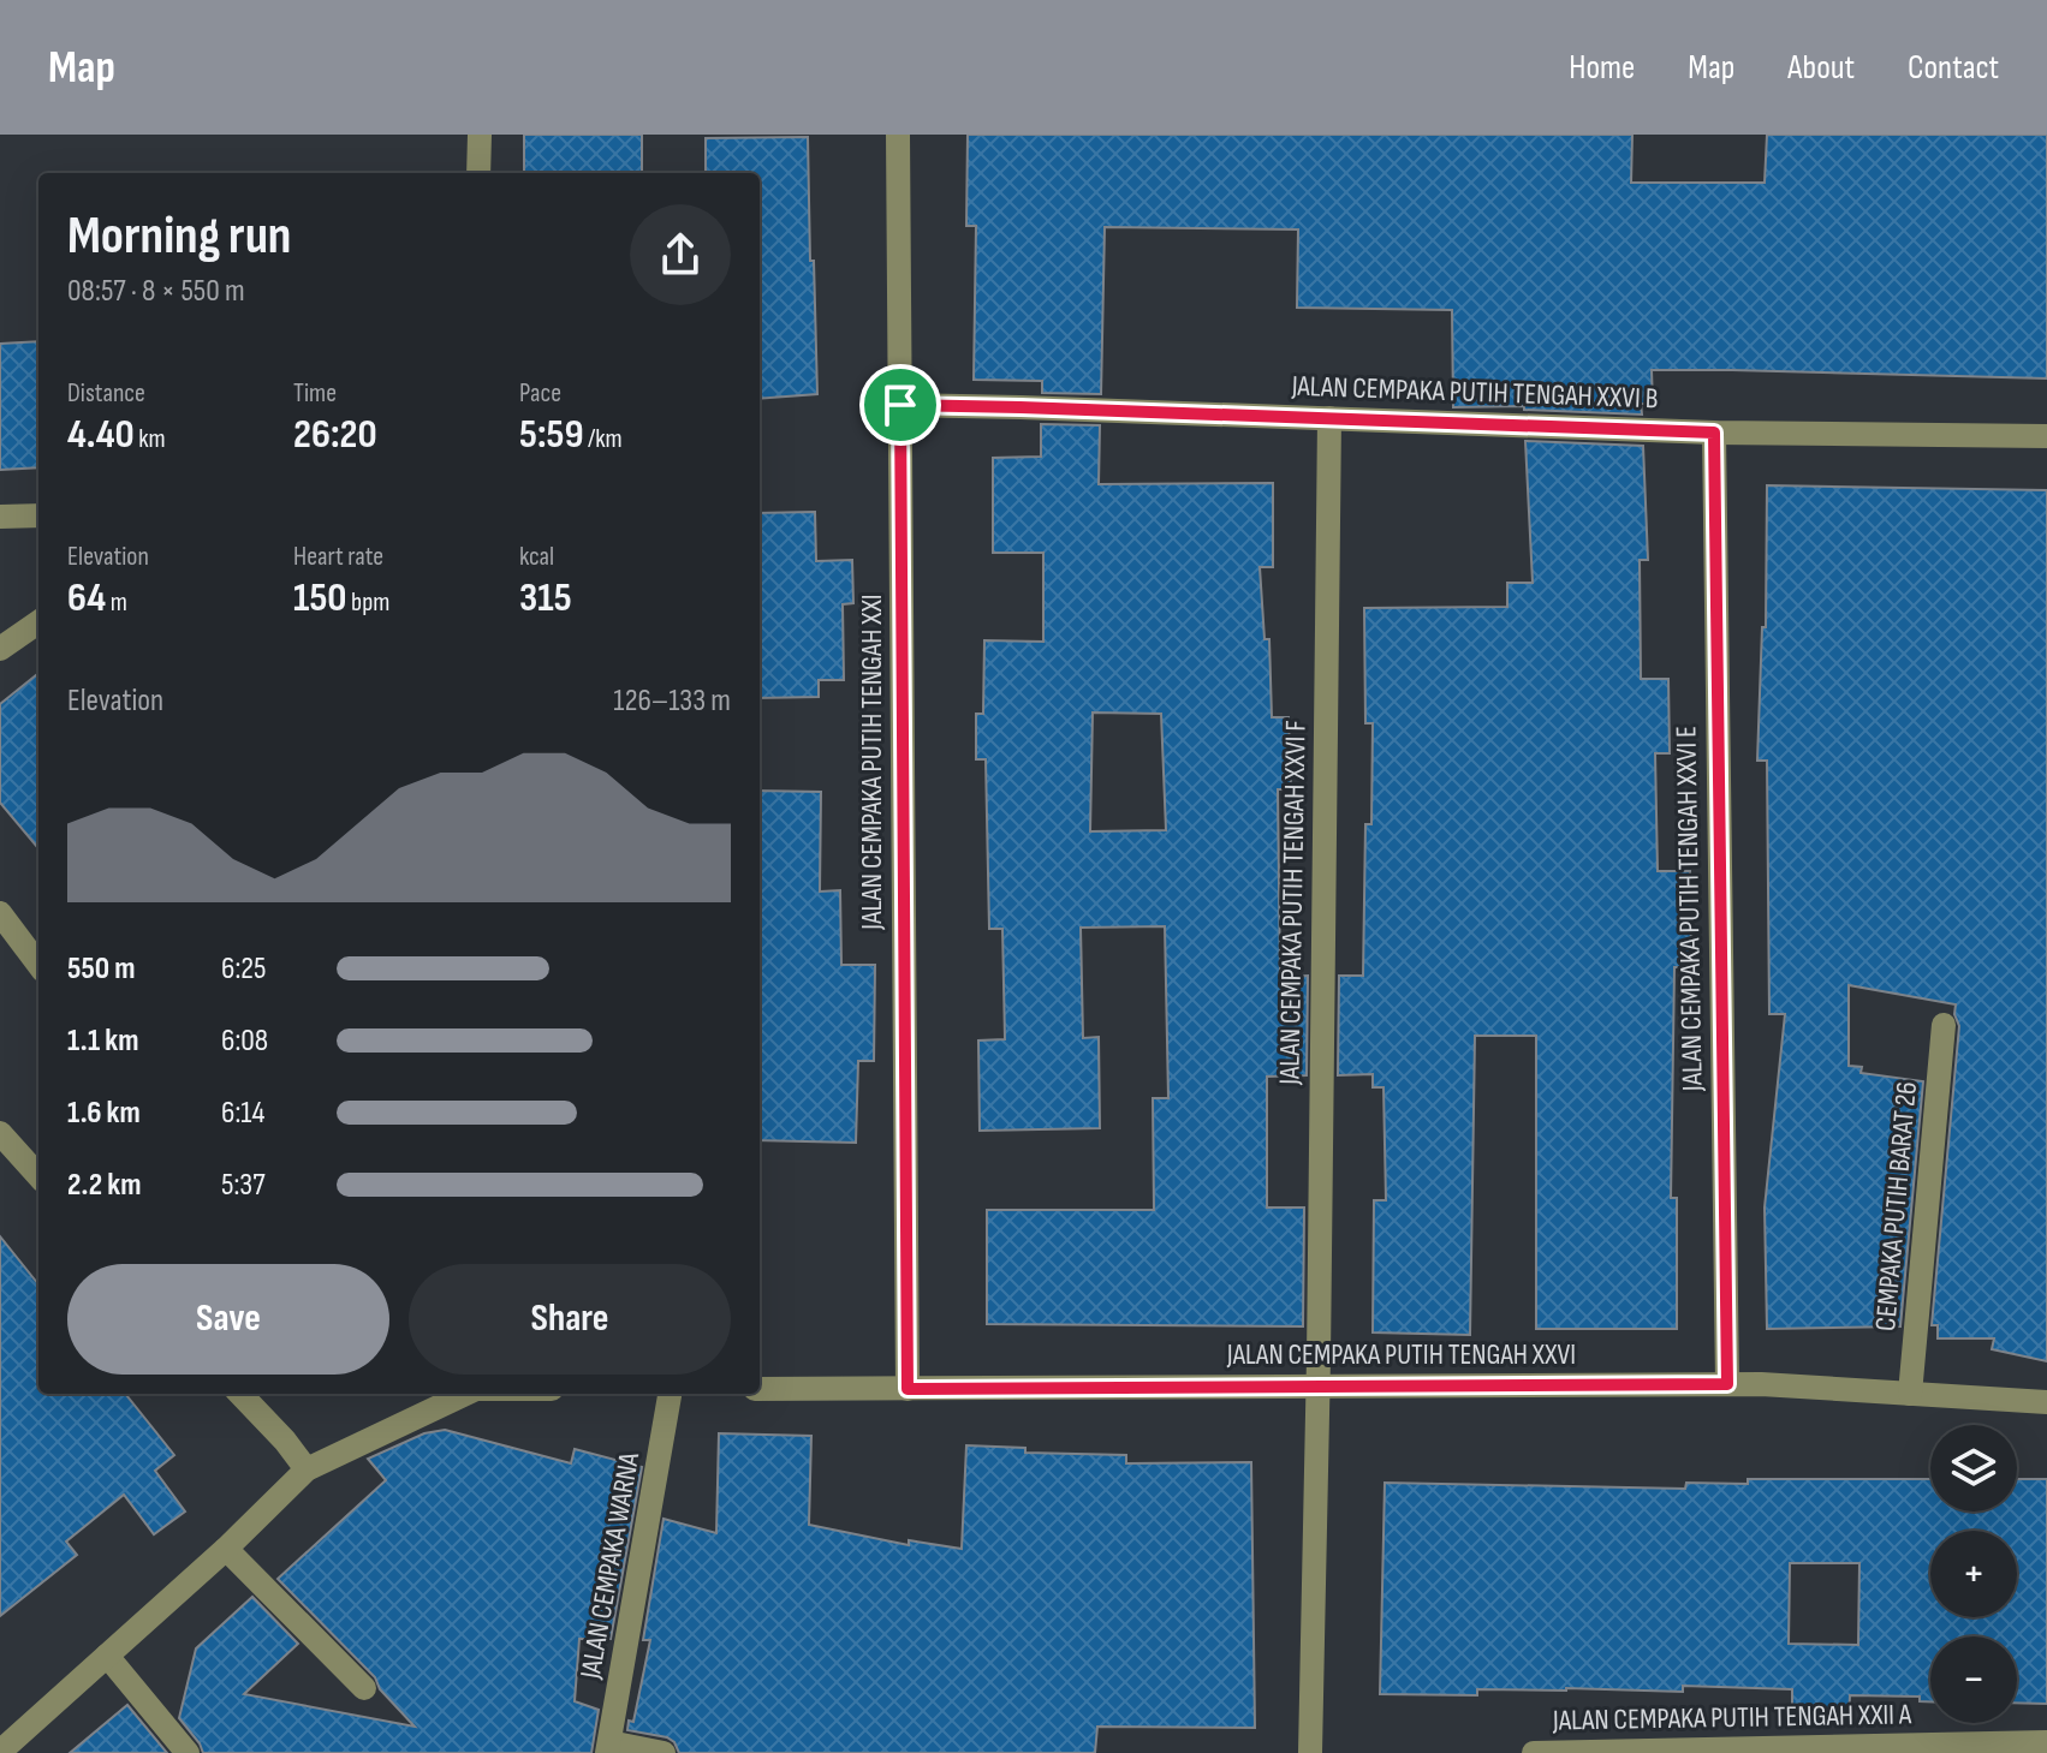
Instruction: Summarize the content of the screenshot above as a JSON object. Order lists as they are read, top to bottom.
{
  "streets": {
    "street": [
      "JALAN CEMPAKA PUTIH TENGAH XXVI B",
      "JALAN CEMPAKA PUTIH TENGAH XXI",
      "JALAN CEMPAKA PUTIH TENGAH XXVI F",
      "JALAN CEMPAKA PUTIH TENGAH XXVI E",
      "CEMPAKA PUTIH BARAT 26",
      "JALAN CEMPAKA PUTIH TENGAH XXVI",
      "JALAN CEMPAKA WARNA",
      "JALAN CEMPAKA PUTIH TENGAH XXII A"
    ]
  },
  "crossings": [
    ["JALAN CEMPAKA PUTIH TENGAH XXVI B", "JALAN CEMPAKA PUTIH TENGAH XXI"],
    ["JALAN CEMPAKA PUTIH TENGAH XXVI B", "JALAN CEMPAKA PUTIH TENGAH XXVI F"],
    ["JALAN CEMPAKA PUTIH TENGAH XXVI B", "JALAN CEMPAKA PUTIH TENGAH XXVI E"],
    ["JALAN CEMPAKA PUTIH TENGAH XXI", "JALAN CEMPAKA PUTIH TENGAH XXVI"],
    ["JALAN CEMPAKA PUTIH TENGAH XXVI F", "JALAN CEMPAKA PUTIH TENGAH XXVI"],
    ["JALAN CEMPAKA PUTIH TENGAH XXVI E", "JALAN CEMPAKA PUTIH TENGAH XXVI"],
    ["CEMPAKA PUTIH BARAT 26", "JALAN CEMPAKA PUTIH TENGAH XXVI"]
  ],
  "page": {
    "header": "Map",
    "nav": [
      "Home",
      "Map",
      "About",
      "Contact"
    ],
    "heading": ["Morning run", "08:57 · 8 × 550 m"],
    "stats": [
      ["Distance", "4.40 km"],
      ["Time", "26:20"],
      ["Pace", "5:59 /km"],
      ["Elevation", "64 m"],
      ["Heart rate", "150 bpm"],
      ["kcal", "315"]
    ],
    "chart": ["Elevation", "126–133 m"],
    "list": [
      {
        "name": "550 m",
        "note": "6:25"
      },
      {
        "name": "1.1 km",
        "note": "6:08"
      },
      {
        "name": "1.6 km",
        "note": "6:14"
      },
      {
        "name": "2.2 km",
        "note": "5:37"
      }
    ],
    "buttons": ["Save", "Share"],
    "map_buttons": ["+", "−"]
  }
}
